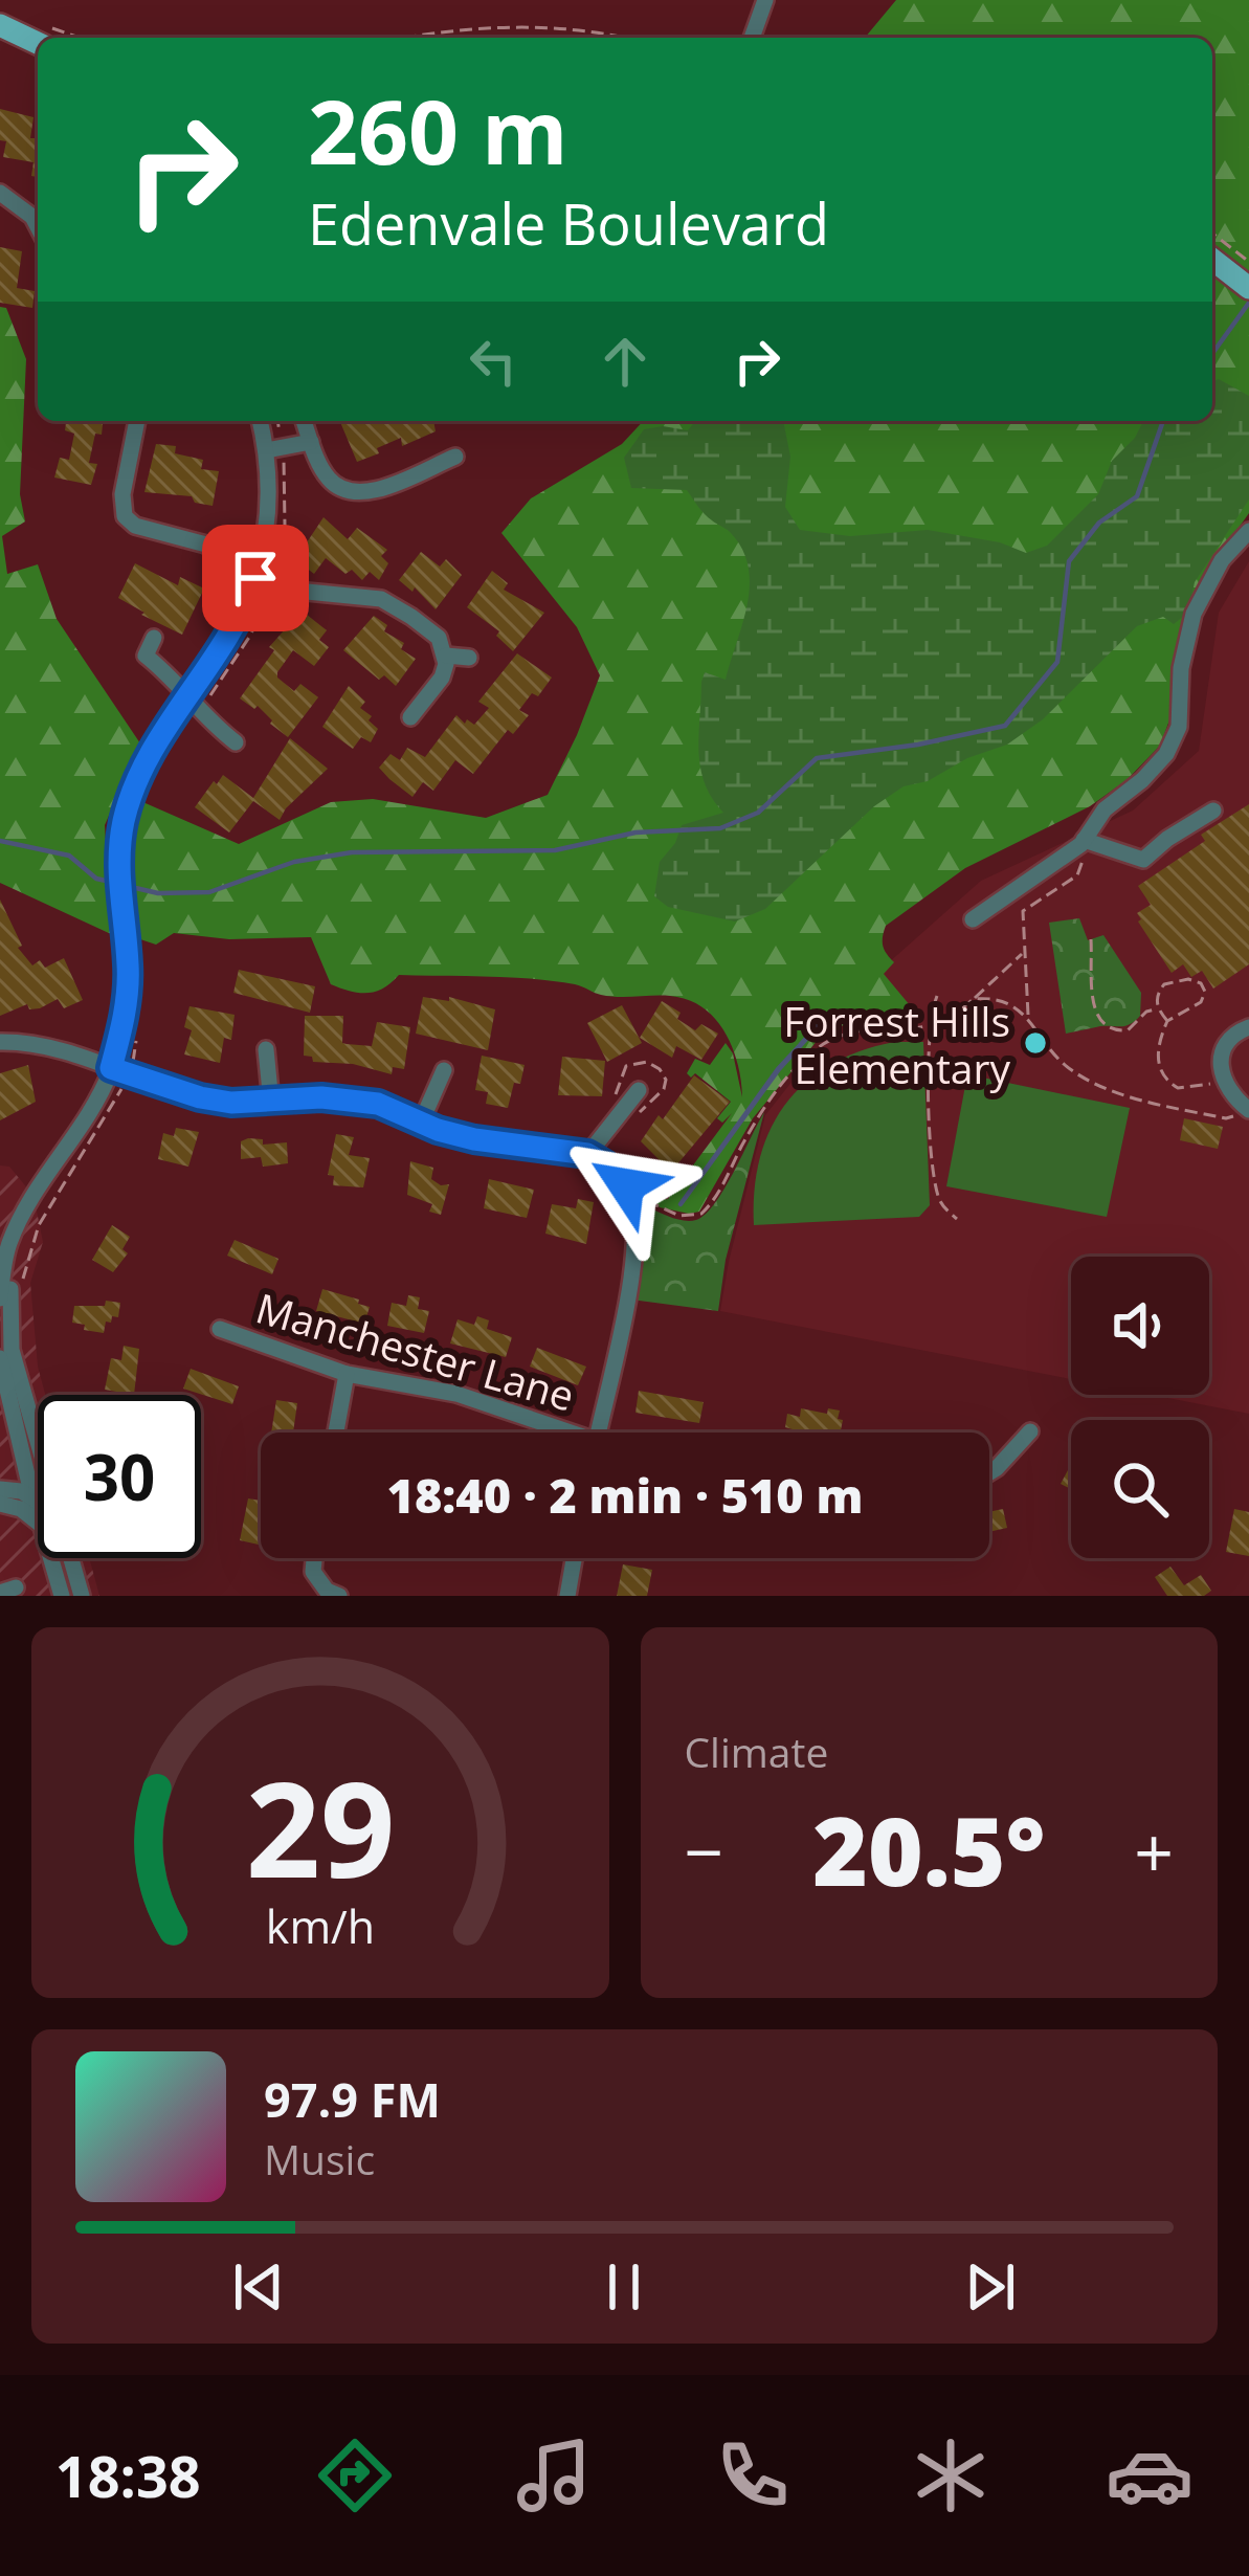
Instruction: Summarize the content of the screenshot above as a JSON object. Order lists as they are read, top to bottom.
{
  "streets": {
    "street": ["Manchester Lane"]
  },
  "places": ["Forrest Hills Elementary"],
  "page": {
    "turn": ["260 m", "Edenvale Boulevard"],
    "limit": "30",
    "trip": "18:40 · 2 min · 510 m",
    "tile": "Climate",
    "heat": ["−", "20.5°", "+"],
    "song": ["97.9 FM", "Music"],
    "tabs": "18:38",
    "gauge": ["29", "km/h"]
  }
}
